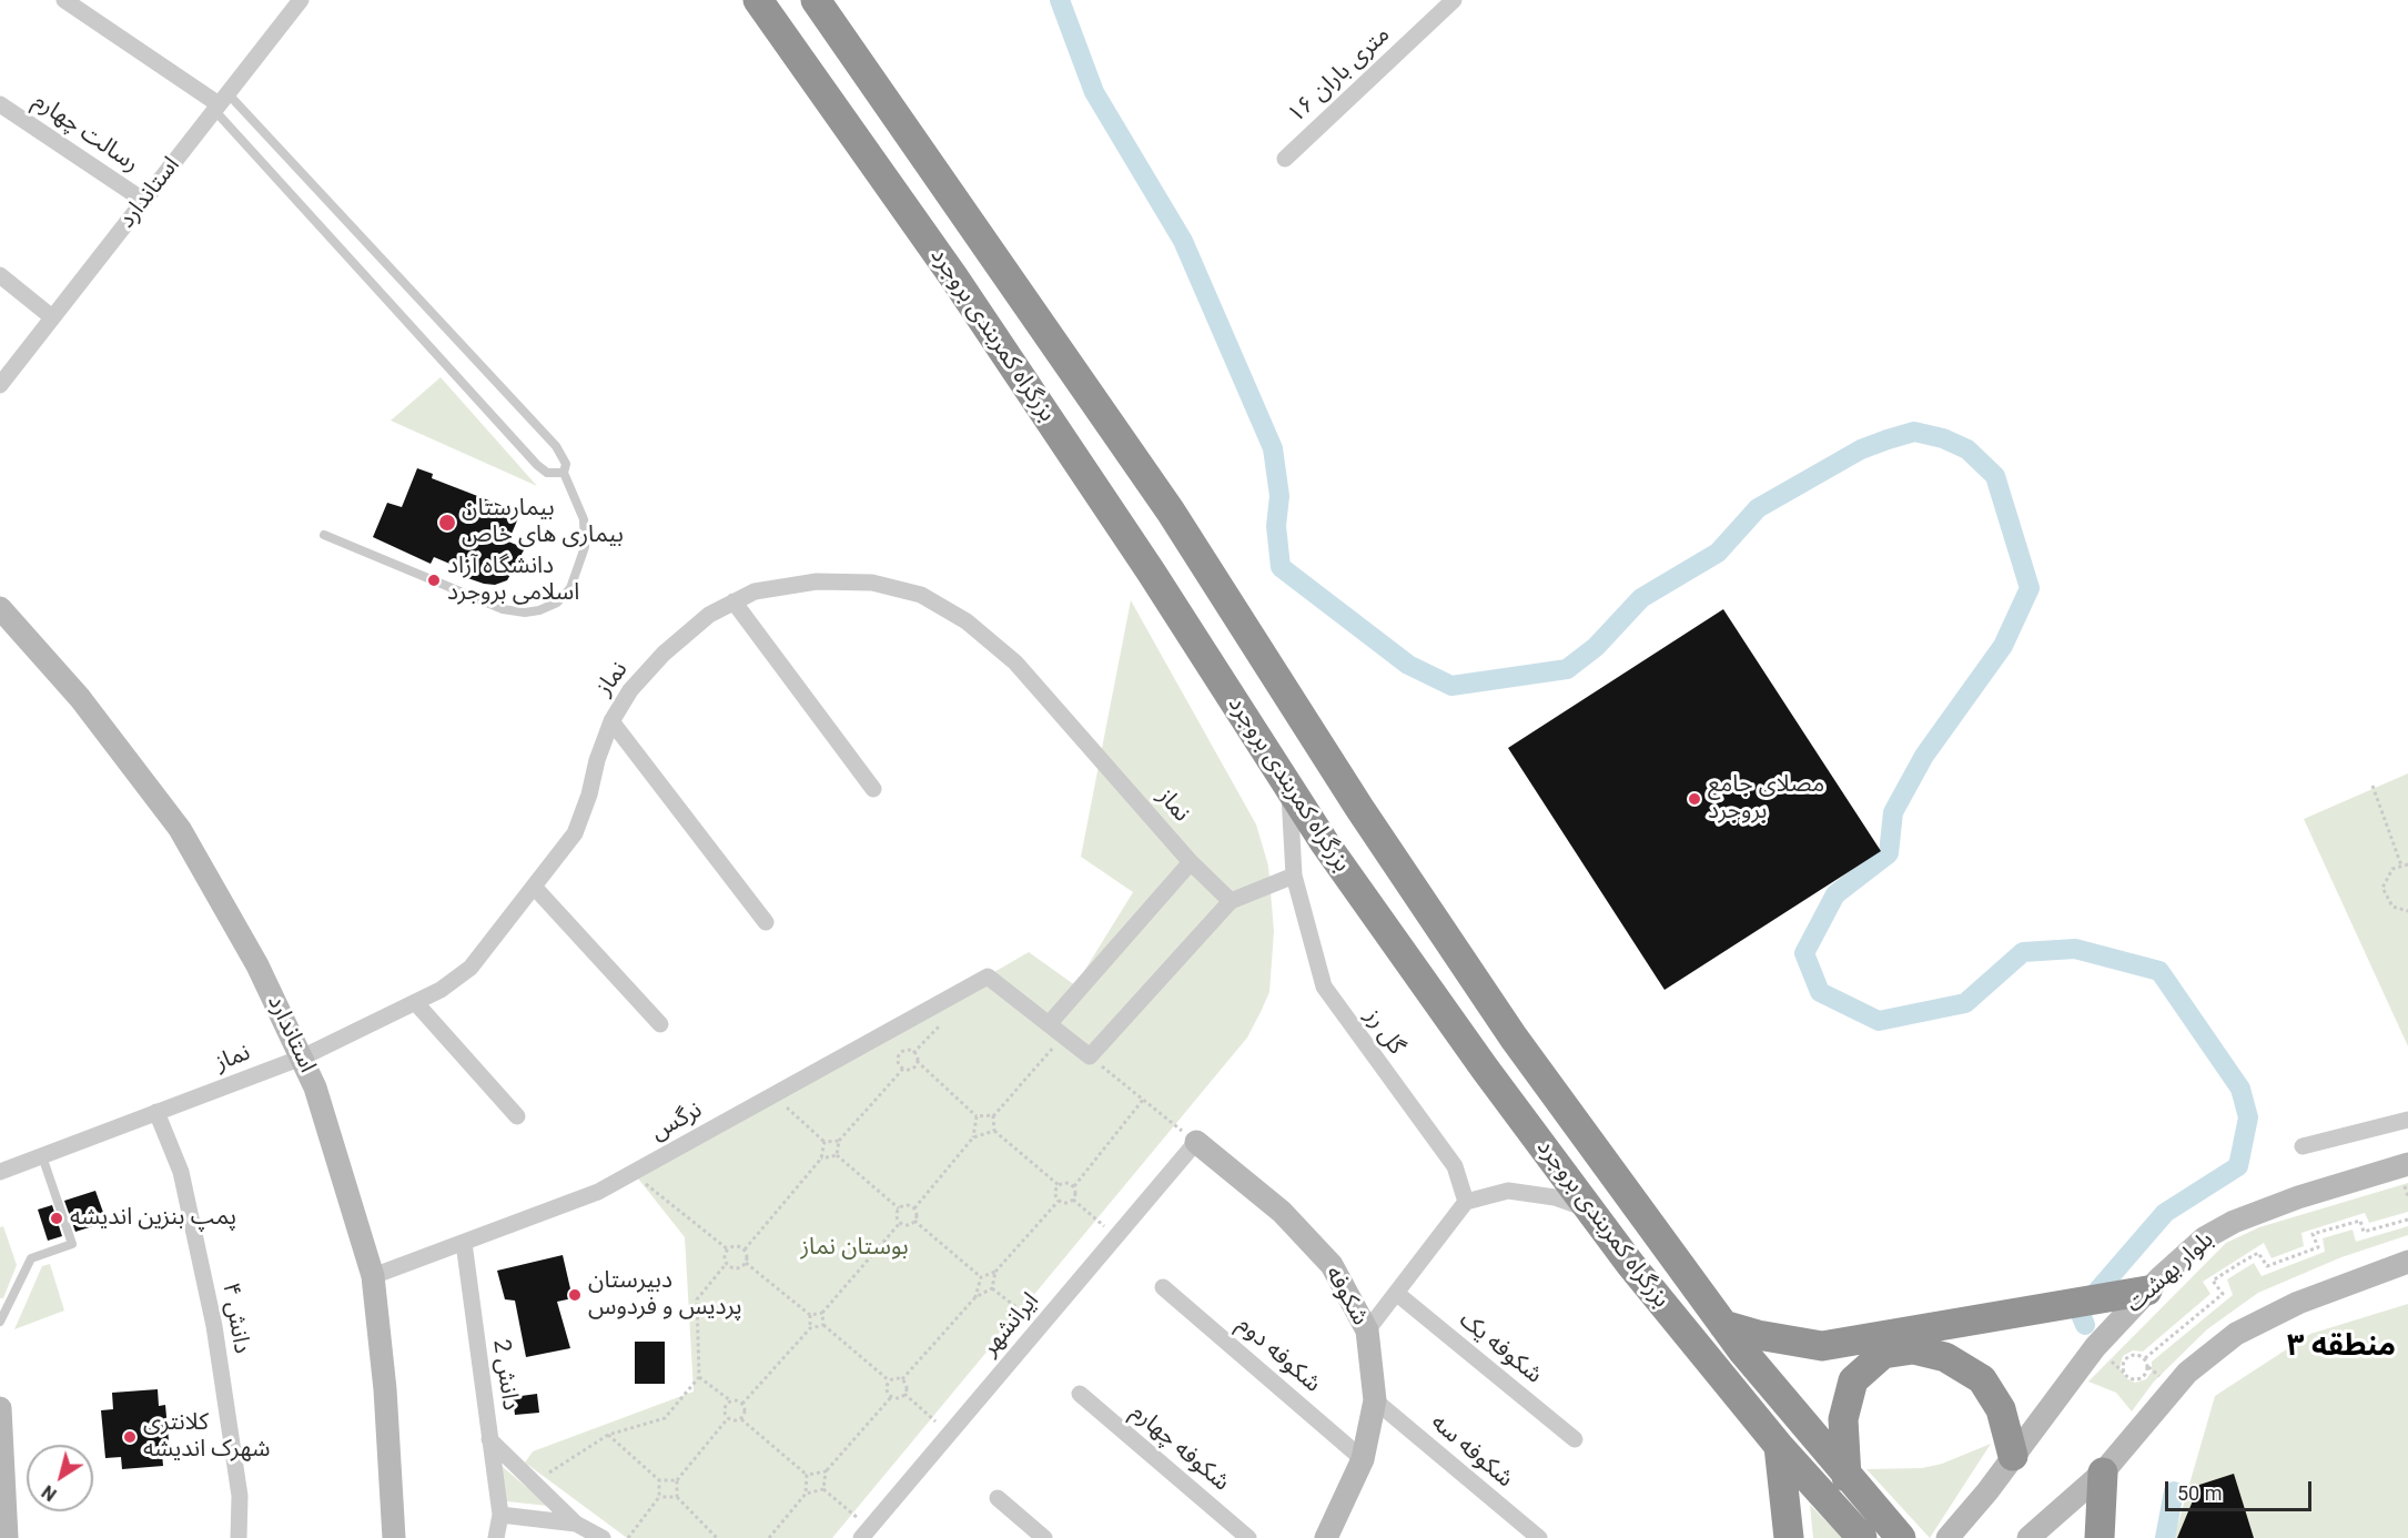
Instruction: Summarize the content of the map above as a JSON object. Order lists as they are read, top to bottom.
{
  "streets": {
    "highway": ["بزرگراه کمربندی بروجرد"],
    "street": [
      "۱۶ متری باران",
      "رسالت چهارم",
      "استاندارد",
      "نماز",
      "گل رز",
      "نرگس",
      "بلوار بهشت",
      "شکوفه",
      "دانش ۴",
      "ایرانشهر",
      "شکوفه یک",
      "شکوفه دوم",
      "دانش 2",
      "شکوفه چهارم",
      "شکوفه سه"
    ]
  },
  "crossings": [
    ["رسالت چهارم", "استاندارد"],
    ["استاندارد", "نماز"],
    ["استاندارد", "نرگس"],
    ["بزرگراه کمربندی بروجرد", "گل رز"],
    ["نماز", "دانش ۴"],
    ["نرگس", "دانش 2"],
    ["شکوفه", "ایرانشهر"],
    ["شکوفه", "شکوفه دوم"],
    ["شکوفه", "شکوفه سه"]
  ],
  "districts": ["منطقه ۳"],
  "parks": ["بوستان نماز"],
  "places": [
    "بیمارستان بیماری های خاص",
    "دانشگاه آزاد اسلامی بروجرد",
    "مصلای جامع بروجرد",
    "پمپ بنزین اندیشه",
    "دبیرستان پردیس و فردوس",
    "کلانتری شهرک اندیشه"
  ],
  "scale_bar": "50 m",
  "north": "bottom left"
}
